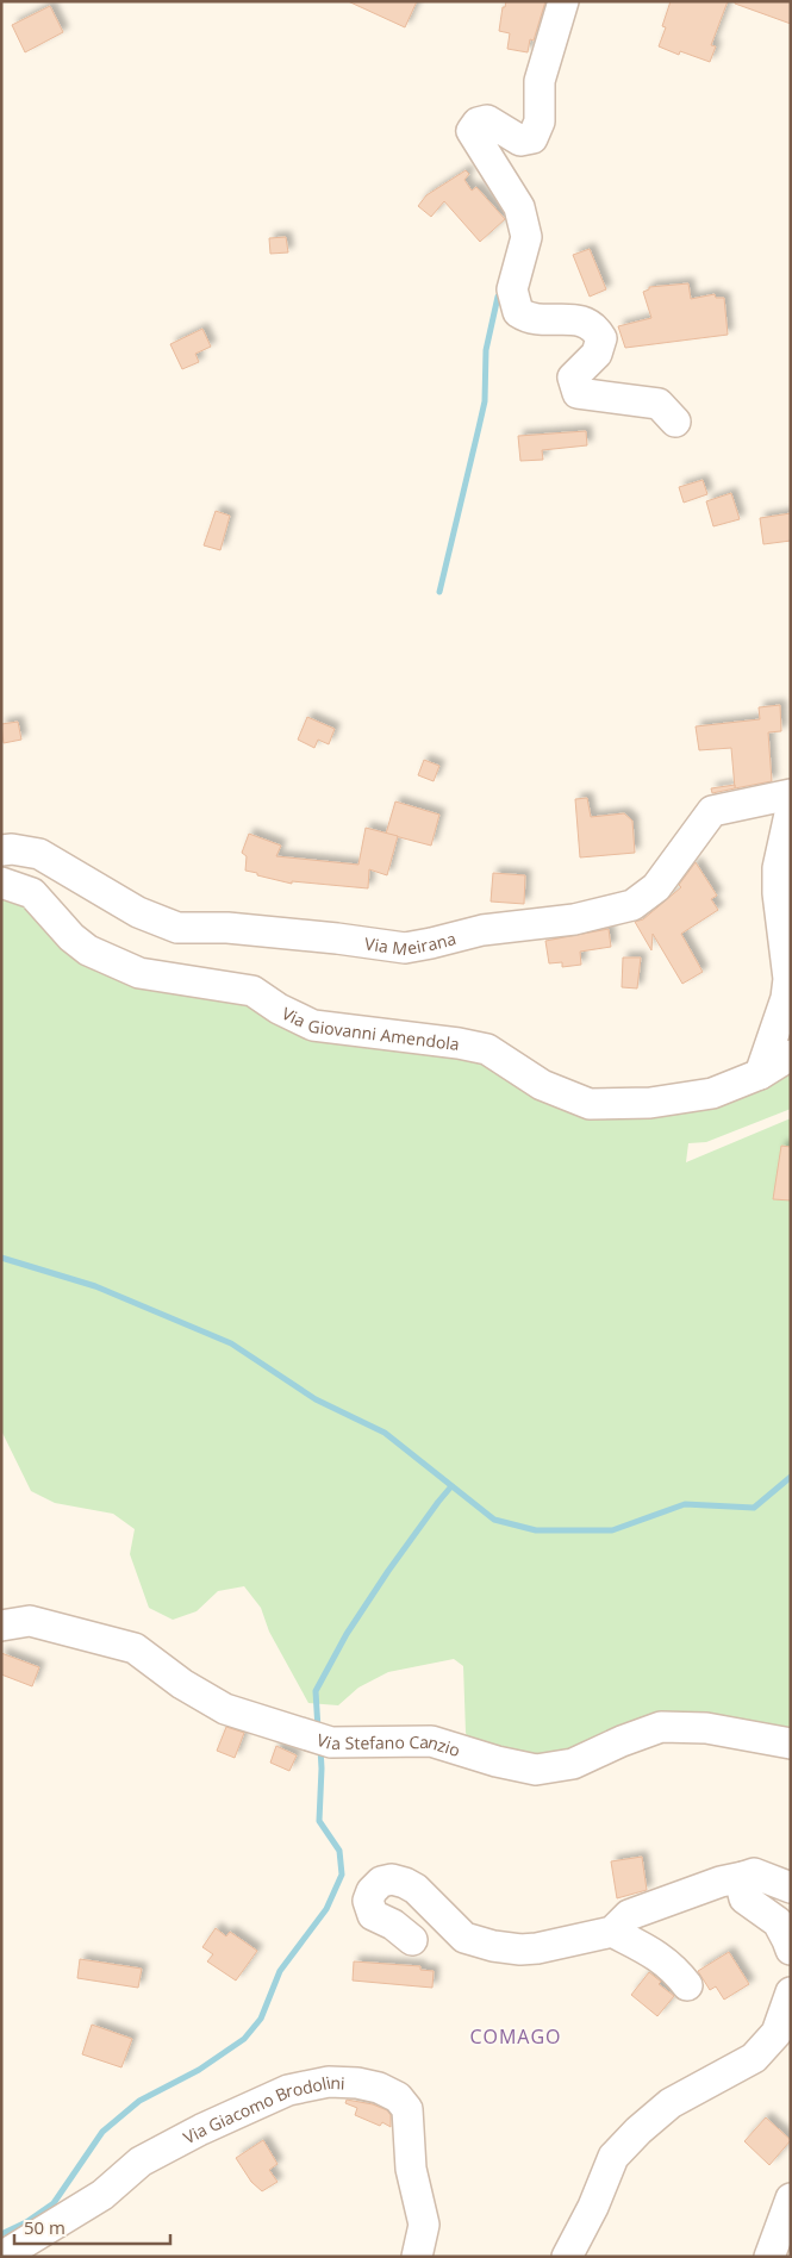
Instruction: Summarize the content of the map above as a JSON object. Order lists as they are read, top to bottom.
{
  "streets": {
    "street": [
      "Via Meirana",
      "Via Giovanni Amendola",
      "Via Stefano Canzio",
      "Via Giacomo Brodolini"
    ]
  },
  "districts": ["COMAGO"],
  "scale_bar": "50 m"
}
